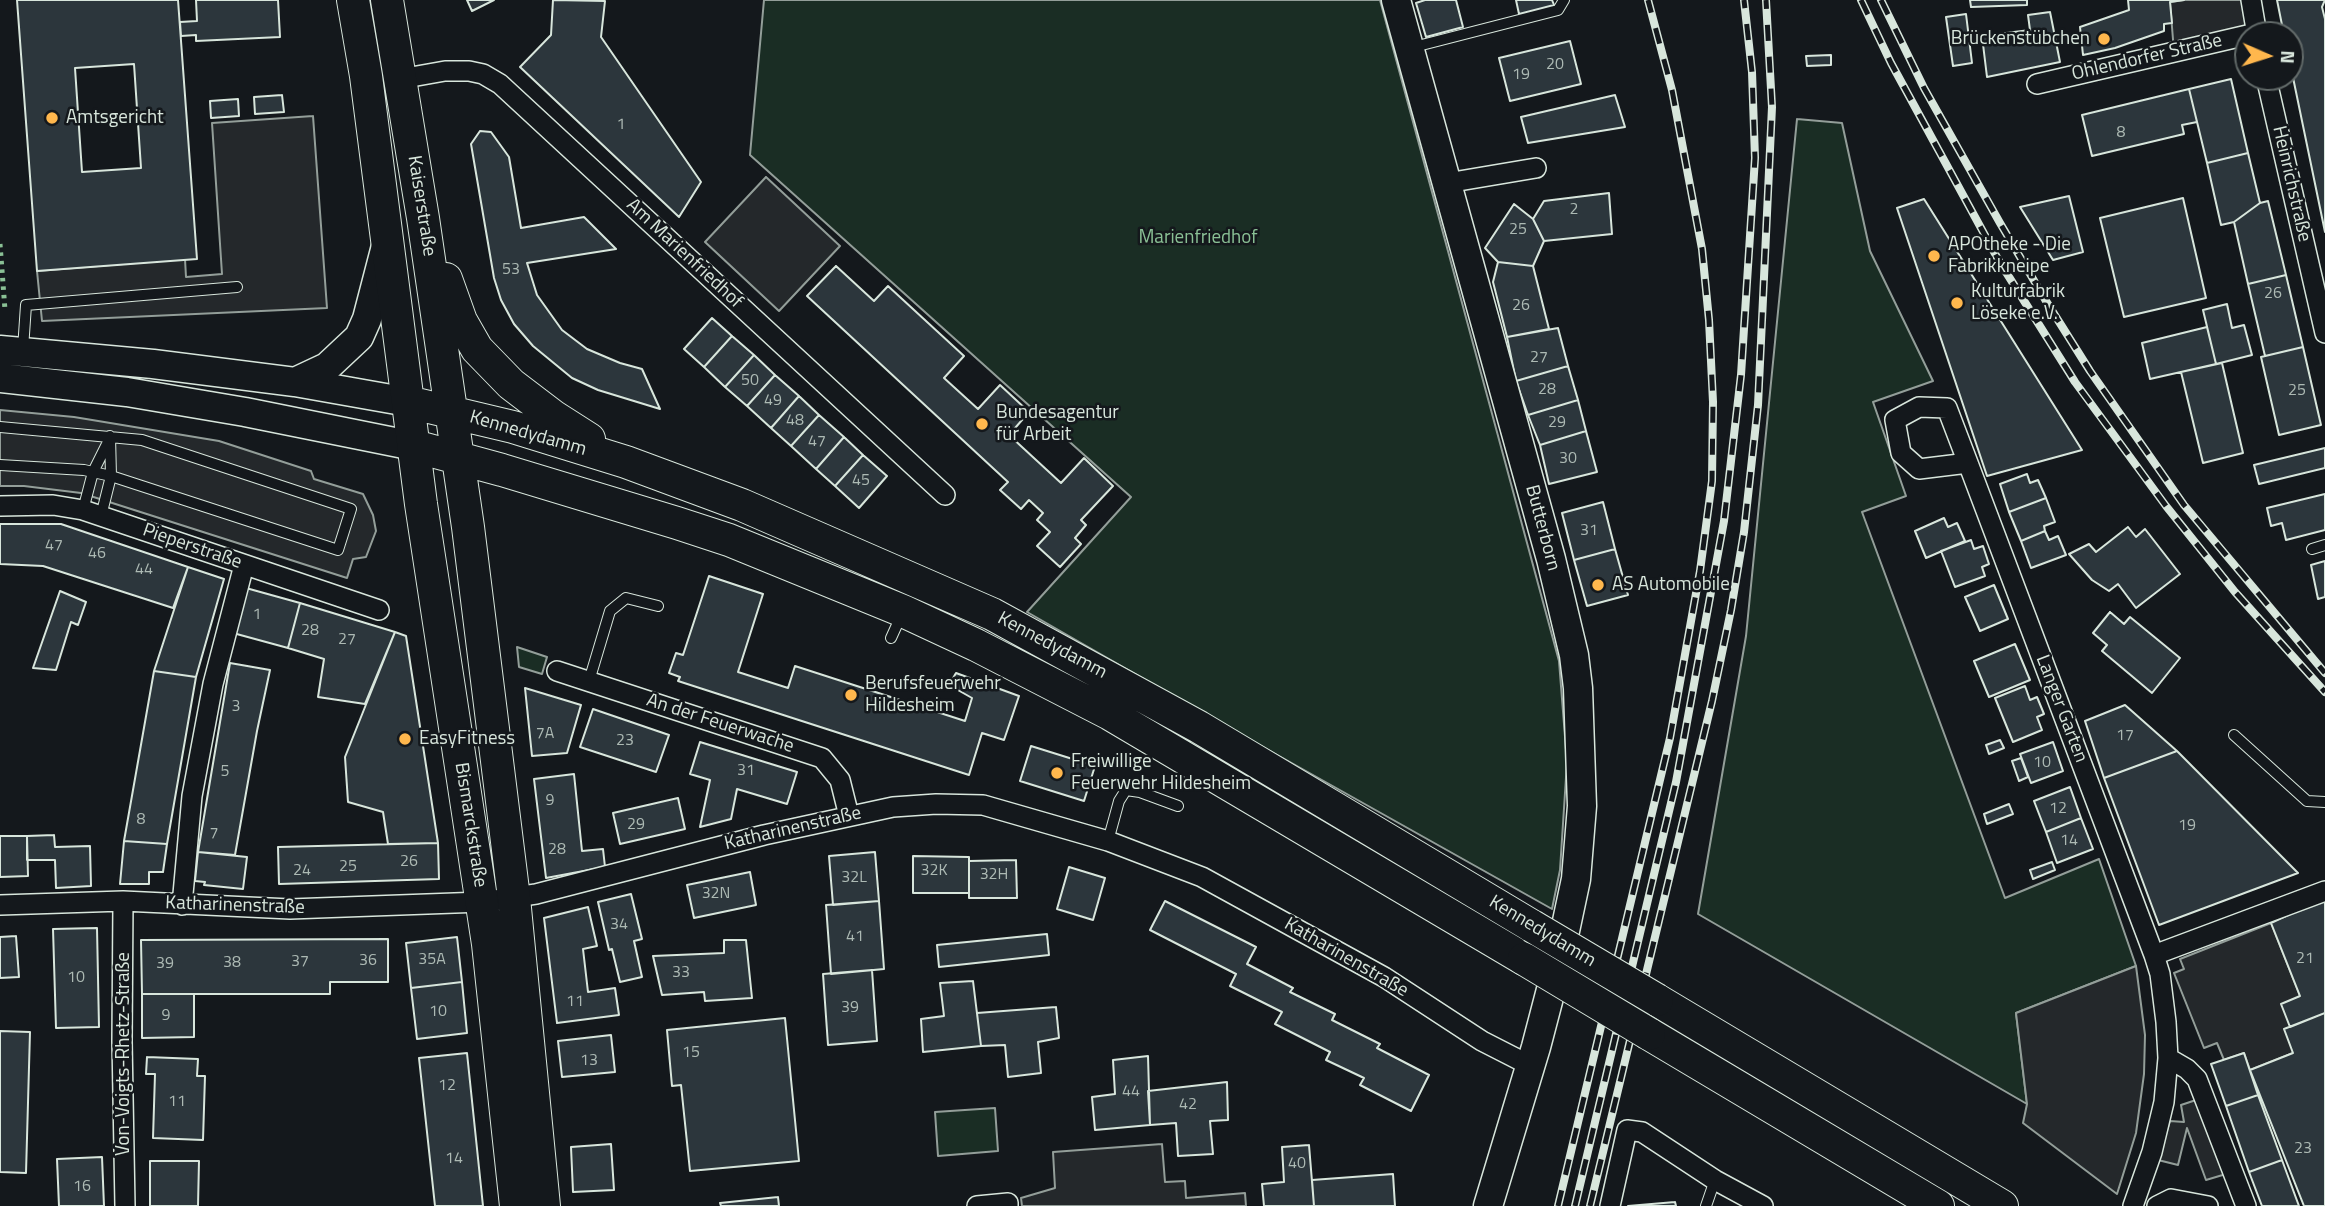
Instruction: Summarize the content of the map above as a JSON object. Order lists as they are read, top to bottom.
{
  "streets": {
    "main road": ["Kaiserstraße", "Kennedydamm", "Bismarckstraße"],
    "street": [
      "Ohlendorfer Straße",
      "Heinrichstraße",
      "Am Marienfriedhof",
      "Butterborn",
      "Pieperstraße",
      "Langer Garten",
      "An der Feuerwache",
      "Katharinenstraße",
      "Von-Voigts-Rhetz-Straße"
    ]
  },
  "crossings": [
    ["Kaiserstraße", "Am Marienfriedhof"],
    ["Kaiserstraße", "Kennedydamm"],
    ["Kaiserstraße", "Bismarckstraße"],
    ["Kennedydamm", "Bismarckstraße"],
    ["Butterborn", "Katharinenstraße"],
    ["An der Feuerwache", "Katharinenstraße"],
    ["Bismarckstraße", "Katharinenstraße"],
    ["Katharinenstraße", "Von-Voigts-Rhetz-Straße"]
  ],
  "parks": ["Marienfriedhof"],
  "places": [
    "Brückenstübchen",
    "Amtsgericht",
    "APOtheke - Die Fabrikkneipe",
    "Kulturfabrik Löseke e.V.",
    "Bundesagentur für Arbeit",
    "AS Automobile",
    "Berufsfeuerwehr Hildesheim",
    "EasyFitness",
    "Freiwillige Feuerwehr Hildesheim"
  ],
  "house_numbers": [
    "20",
    "19",
    "1",
    "8",
    "2",
    "25",
    "53",
    "26",
    "26",
    "27",
    "50",
    "28",
    "25",
    "49",
    "48",
    "29",
    "47",
    "30",
    "45",
    "31",
    "47",
    "46",
    "44",
    "1",
    "28",
    "27",
    "3",
    "7A",
    "17",
    "23",
    "10",
    "31",
    "5",
    "9",
    "12",
    "8",
    "29",
    "19",
    "7",
    "14",
    "28",
    "26",
    "25",
    "24",
    "32K",
    "32H",
    "32L",
    "32N",
    "34",
    "41",
    "21",
    "35A",
    "36",
    "37",
    "38",
    "39",
    "33",
    "10",
    "11",
    "39",
    "10",
    "9",
    "15",
    "13",
    "12",
    "44",
    "11",
    "42",
    "23",
    "14",
    "40",
    "16"
  ],
  "north": "right"
}
